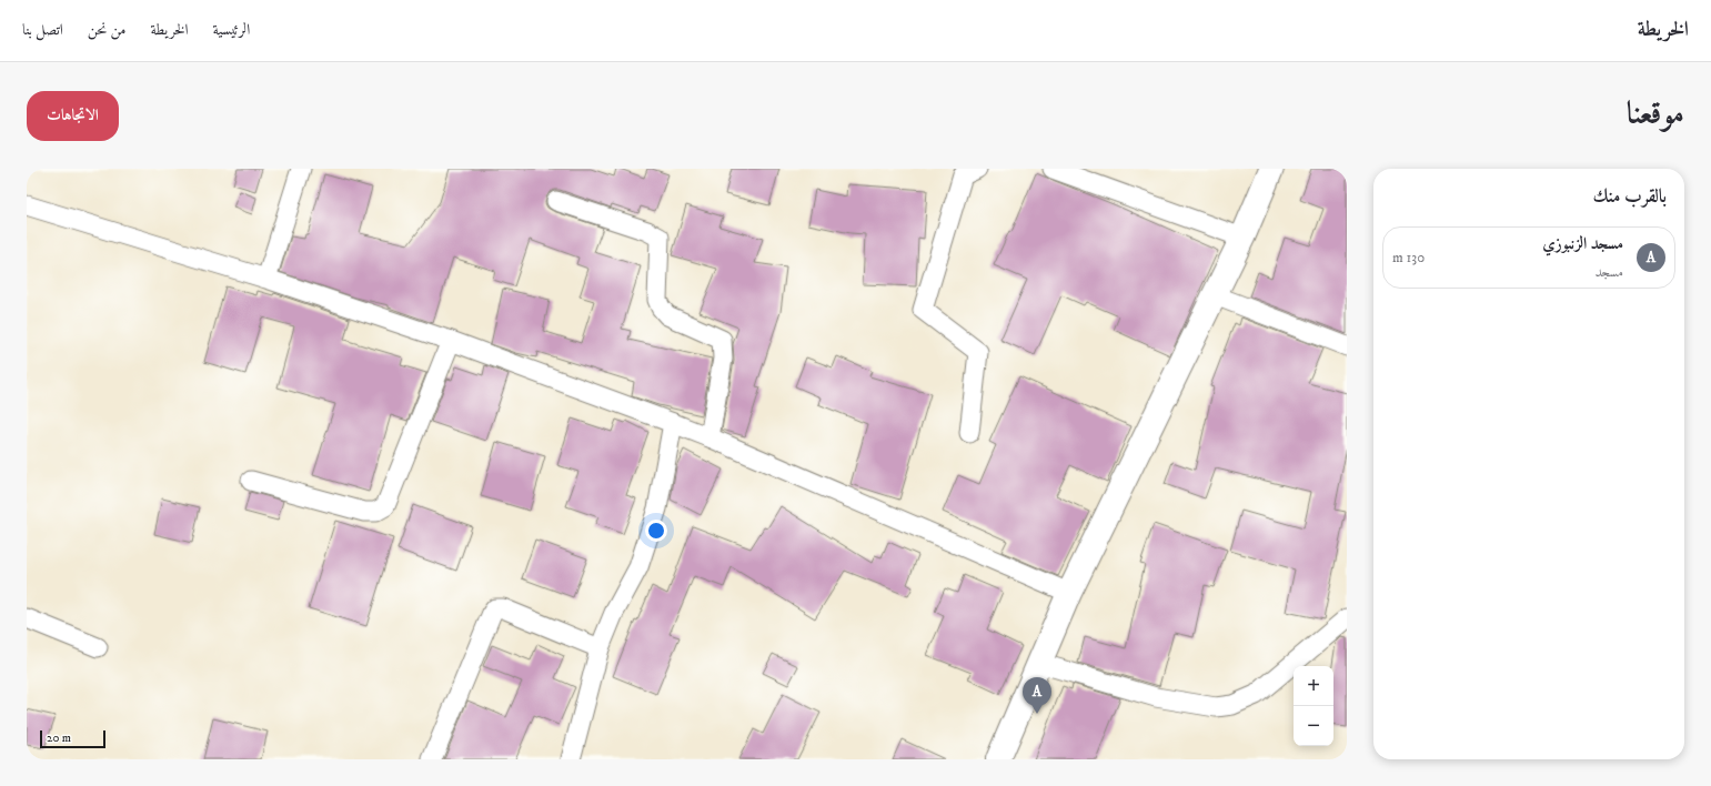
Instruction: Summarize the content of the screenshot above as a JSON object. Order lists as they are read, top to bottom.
{
  "scale_bar": "20 m",
  "page": {
    "header": "الخريطة",
    "nav": [
      "الرئيسية",
      "الخريطة",
      "من نحن",
      "اتصل بنا"
    ],
    "title": "موقعنا",
    "buttons": "الاتجاهات",
    "heading": "بالقرب منك",
    "list": [
      {
        "mark": "A",
        "name": "مسجد الزنبوزي",
        "note": "مسجد",
        "value": "130 m"
      }
    ],
    "map_buttons": ["+", "−"],
    "pins": "A",
    "scale": "20 m"
  }
}
